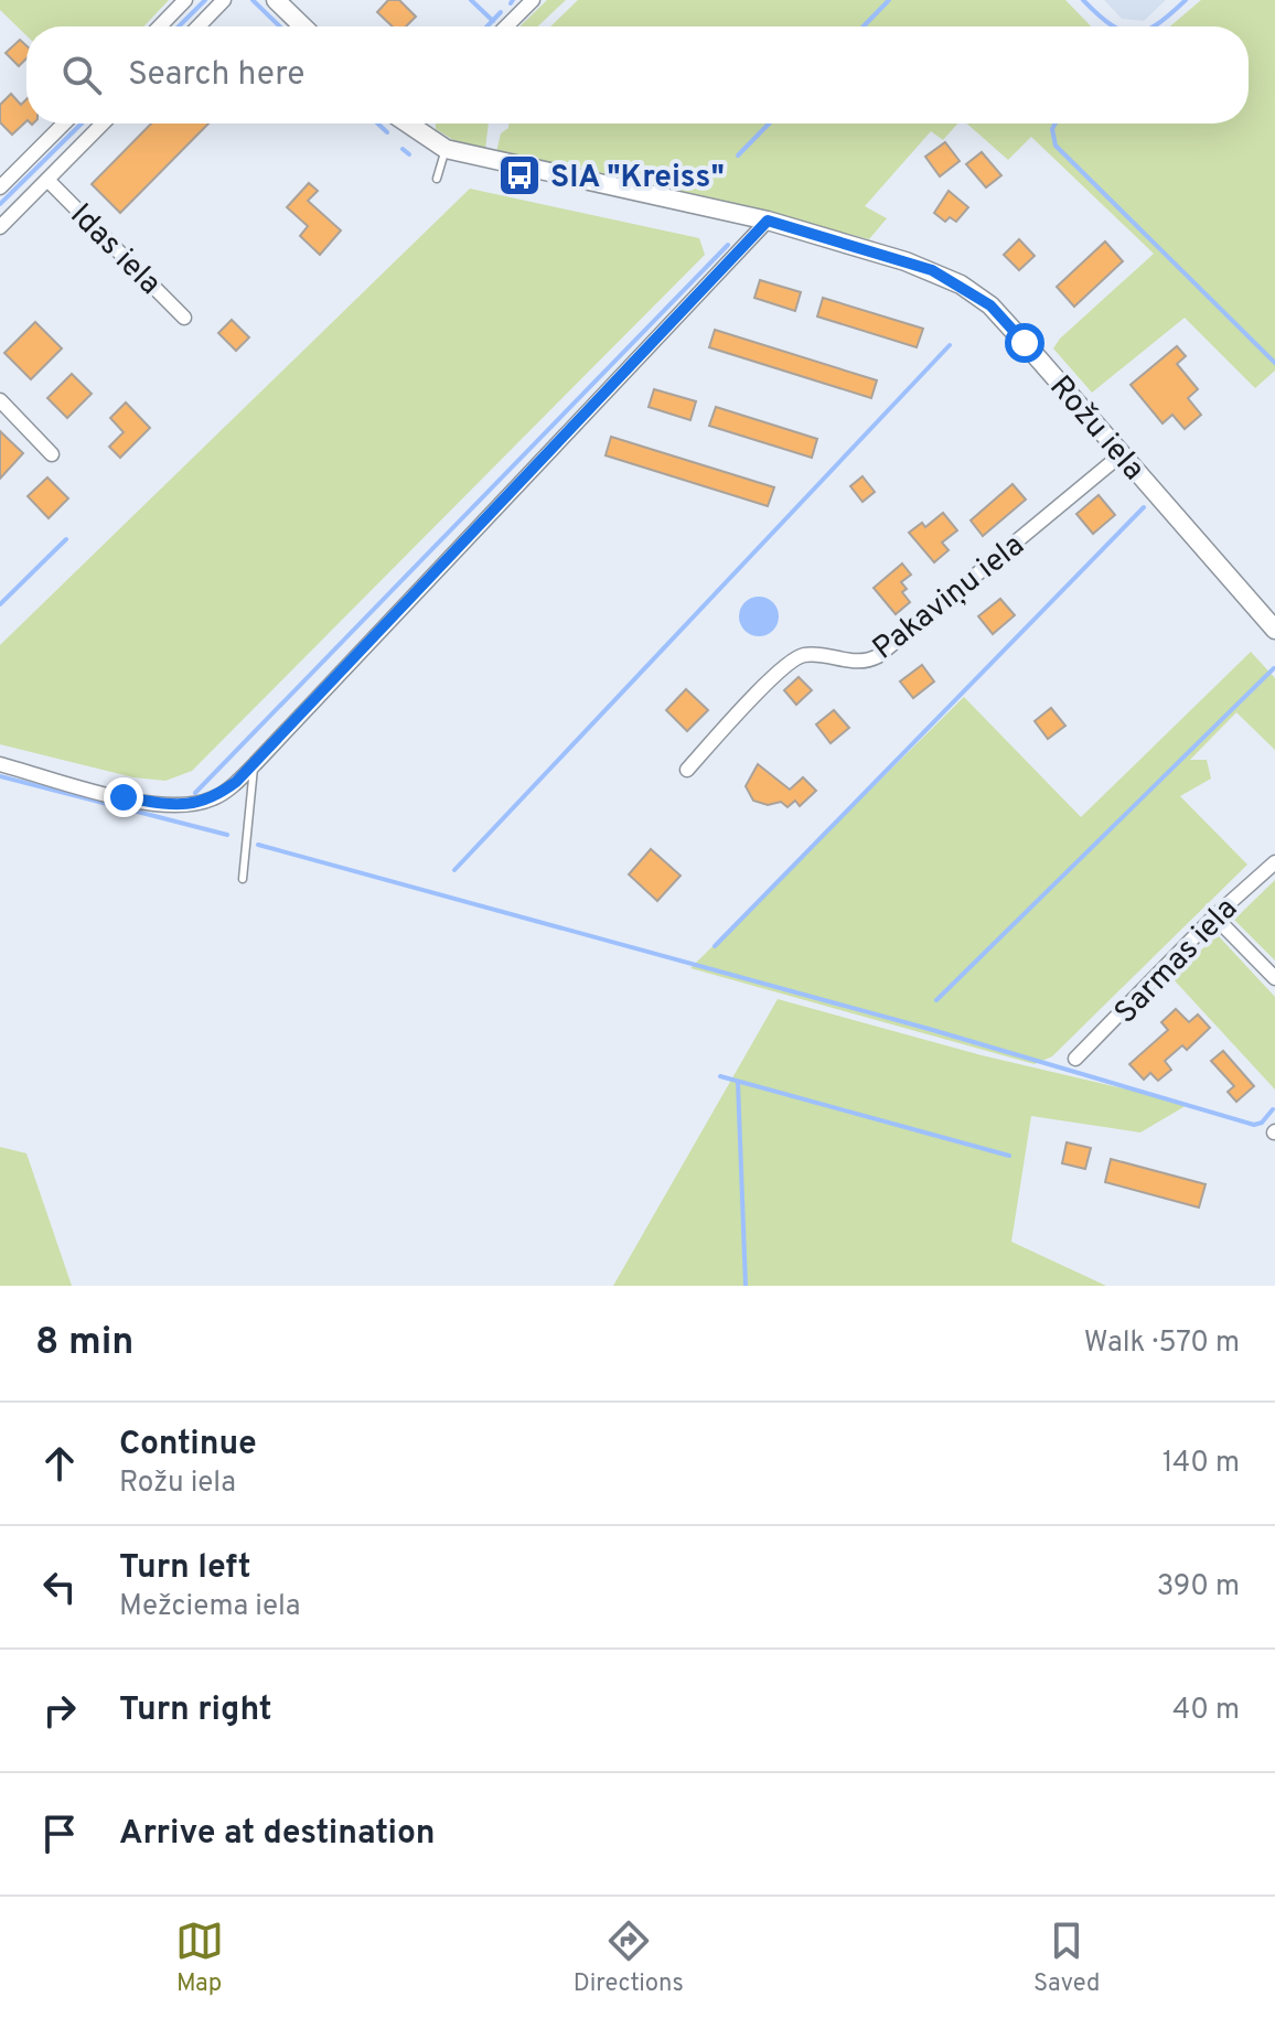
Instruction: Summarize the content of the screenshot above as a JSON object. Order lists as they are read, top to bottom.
{
  "streets": {
    "street": [
      "Idas iela",
      "Rožu iela",
      "Pakaviņu iela",
      "Sarmas iela"
    ]
  },
  "crossings": [
    ["Rožu iela", "Pakaviņu iela"]
  ],
  "places": {
    "bus stop": ["SIA \"Kreiss\""]
  },
  "page": {
    "search": "Search here",
    "heading": ["8 min", "Walk · 570 m"],
    "list": [
      ["Continue", "Rožu iela", "140 m"],
      ["Turn left", "Mežciema iela", "390 m"],
      ["Turn right", "40 m"],
      "Arrive at destination"
    ],
    "nav": ["Map", "Directions", "Saved"]
  }
}
